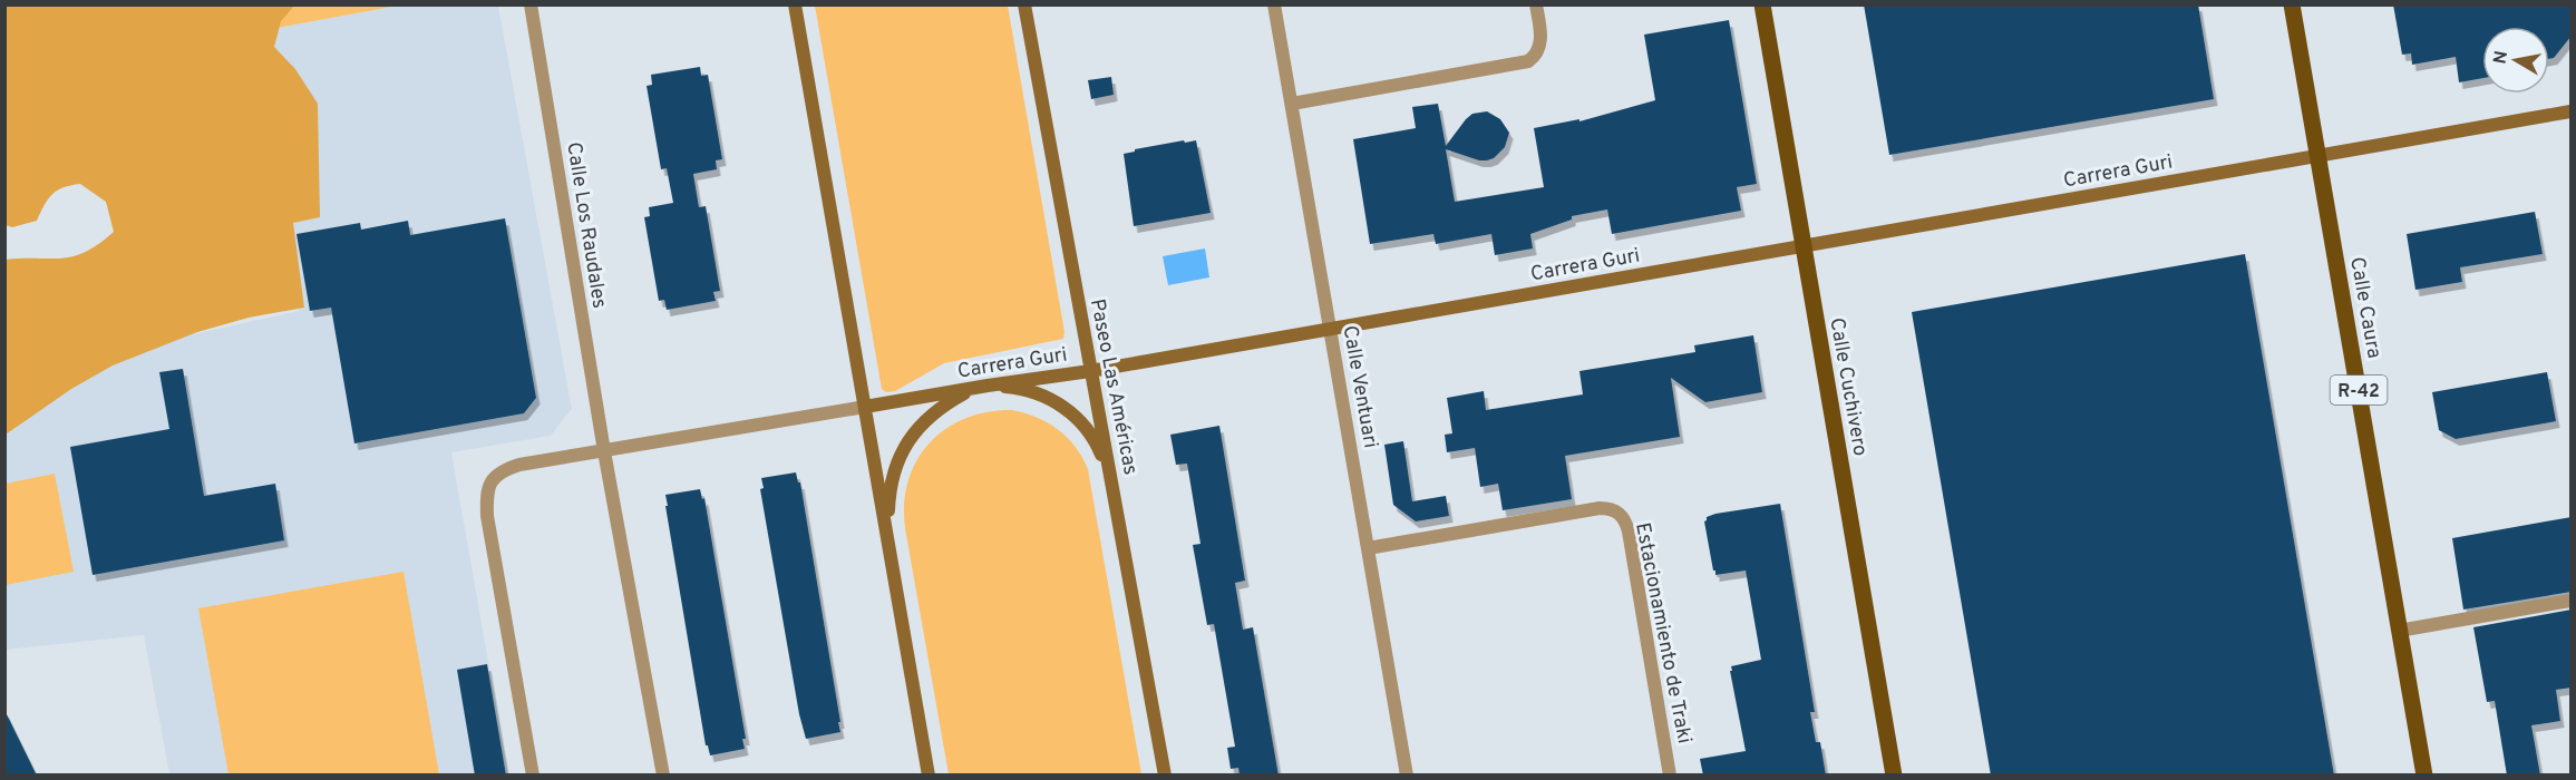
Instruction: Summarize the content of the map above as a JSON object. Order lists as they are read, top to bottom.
{
  "streets": {
    "main road": [
      "Carrera Guri",
      "Calle Caura",
      "Paseo Las Américas",
      "Calle Cuchivero",
      "R-42"
    ],
    "street": ["Calle Los Raudales", "Calle Ventuari", "Estacionamiento de Traki"]
  },
  "crossings": [
    ["Carrera Guri", "Calle Los Raudales"],
    ["Carrera Guri", "Calle Caura"],
    ["Carrera Guri", "Paseo Las Américas"],
    ["Carrera Guri", "Calle Ventuari"],
    ["Carrera Guri", "Calle Cuchivero"],
    ["Calle Ventuari", "Estacionamiento de Traki"]
  ],
  "north": "left"
}
